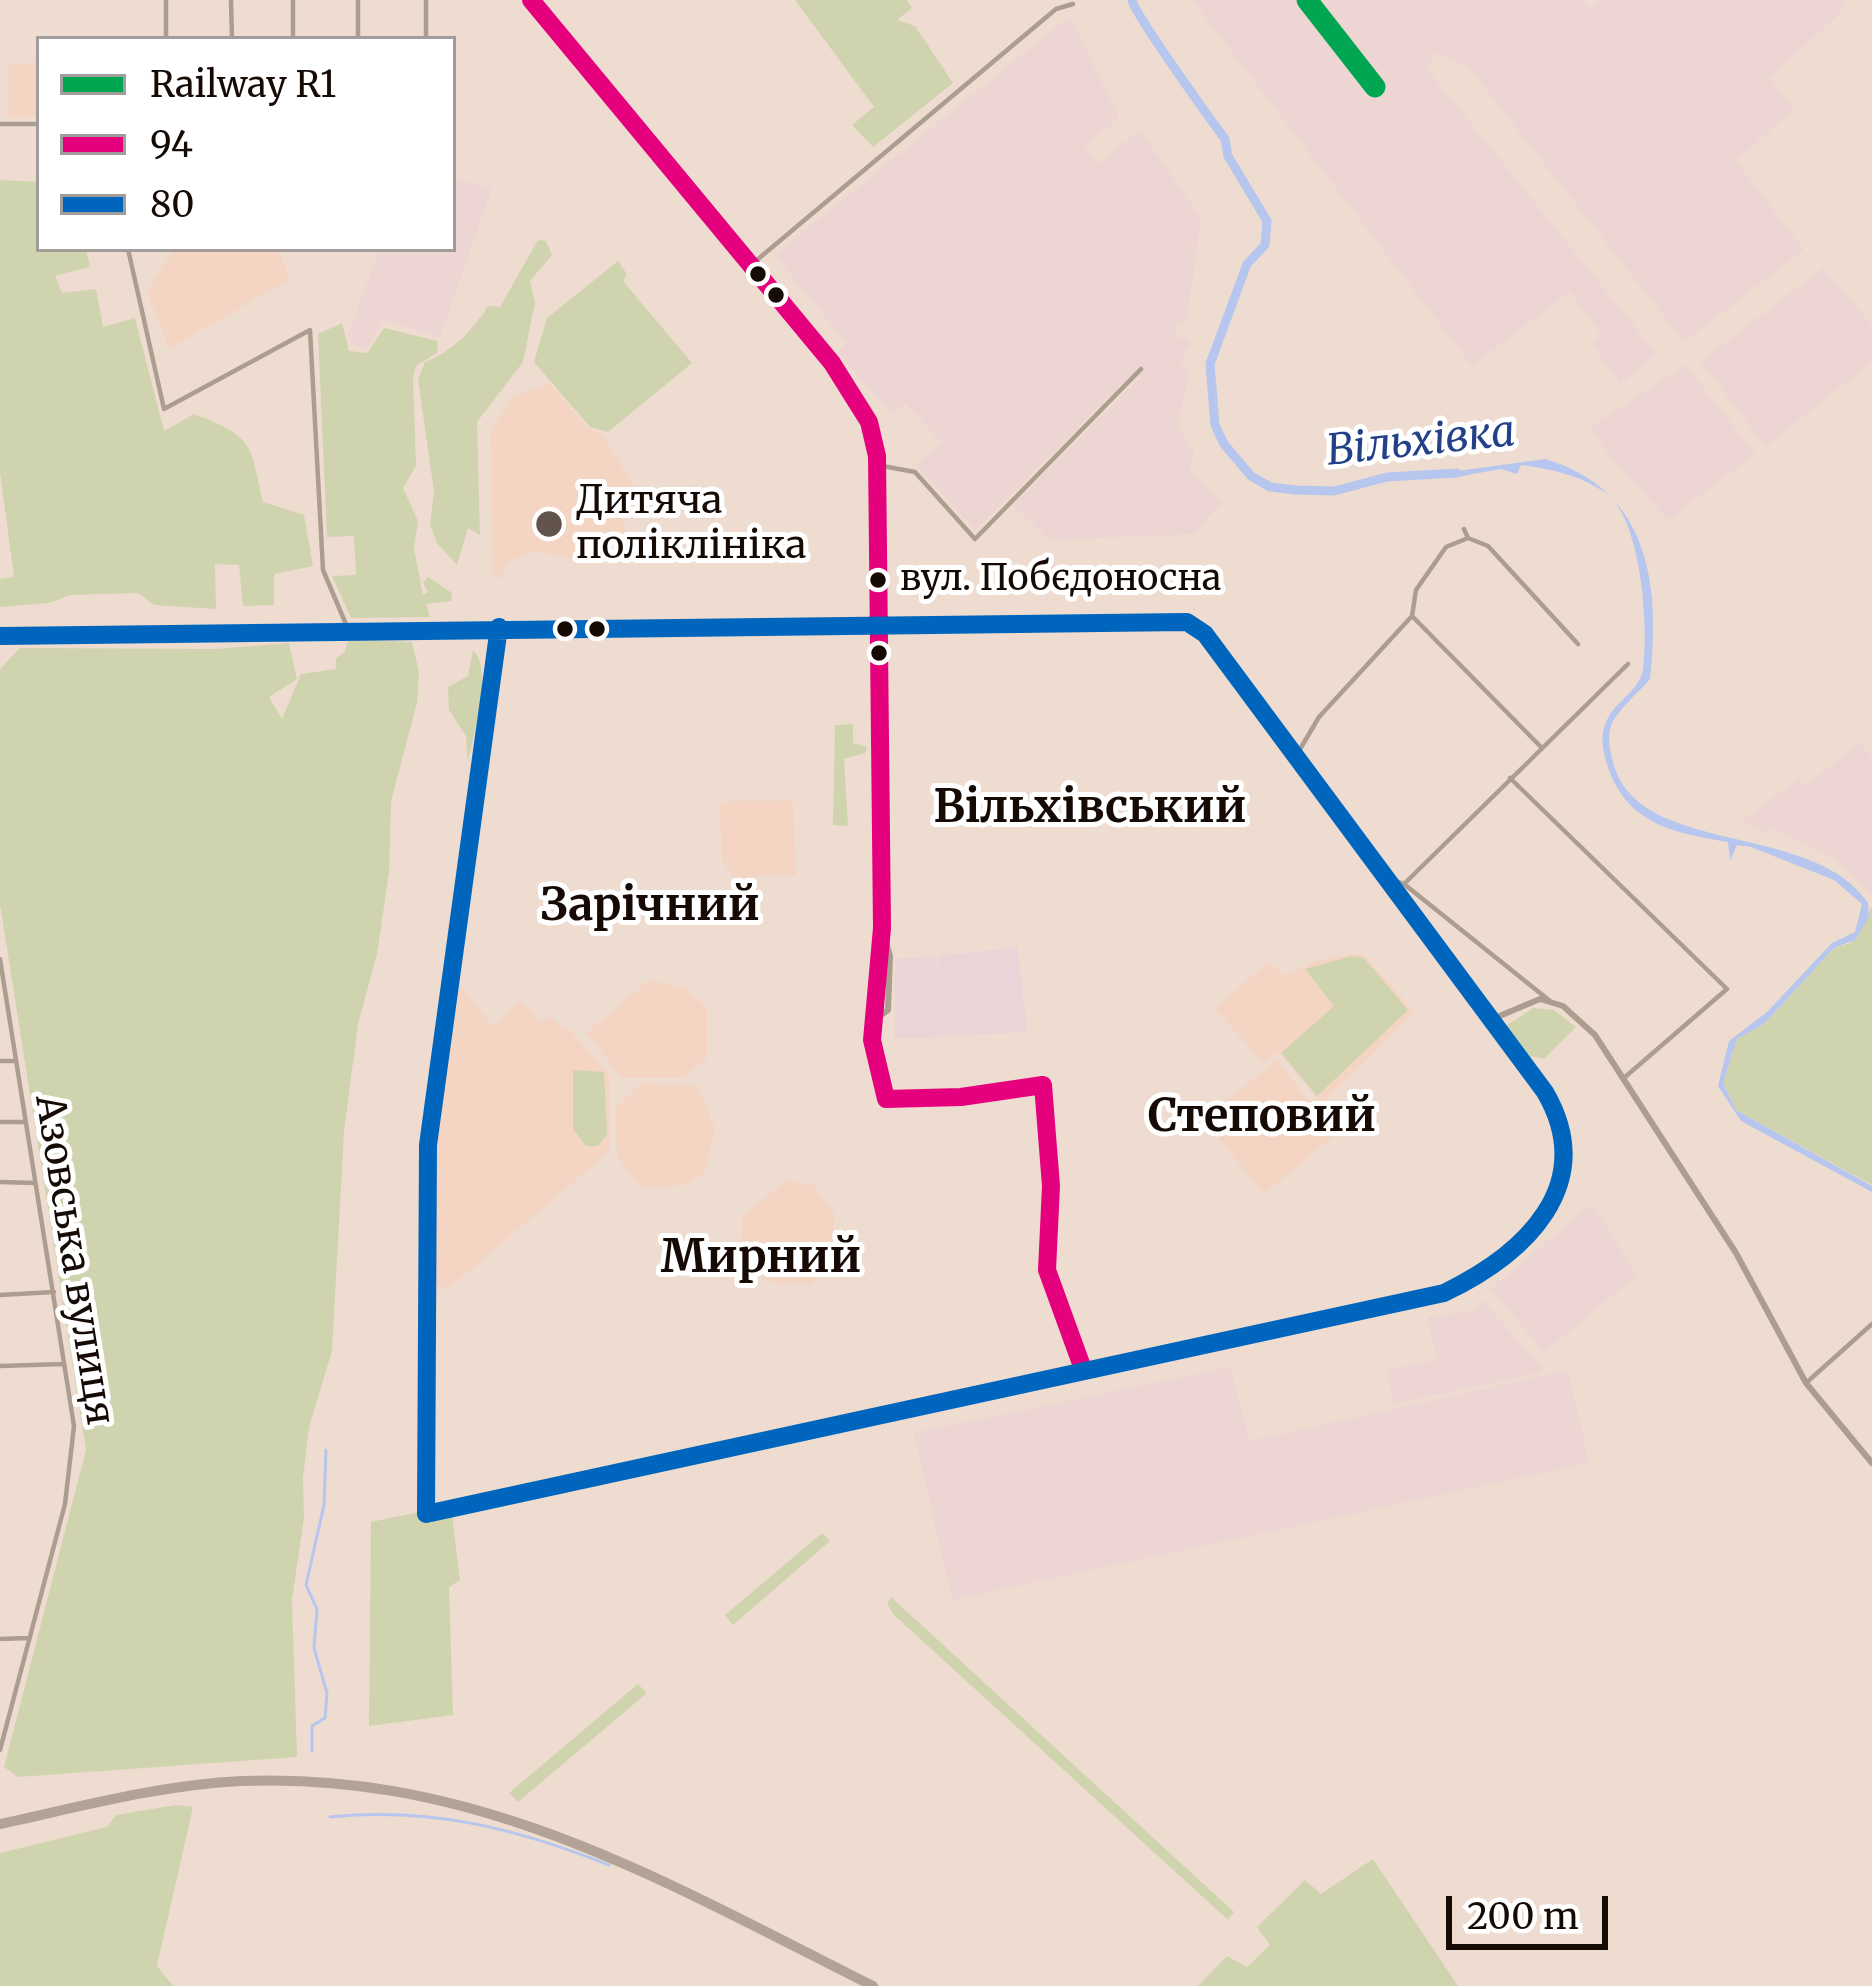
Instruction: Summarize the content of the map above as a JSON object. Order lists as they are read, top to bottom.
{
  "streets": {
    "street": ["Азовська вулиця"]
  },
  "districts": [
    "Вільхівський",
    "Зарічний",
    "Степовий",
    "Мирний"
  ],
  "water": ["Вільхівка"],
  "places": ["Дитяча поліклініка", "вул. Побєдоносна"],
  "lines": ["rail line R1", "transit line 94", "transit line 80"],
  "legend": ["Railway R1", "94", "80"],
  "scale_bar": "200 m"
}
